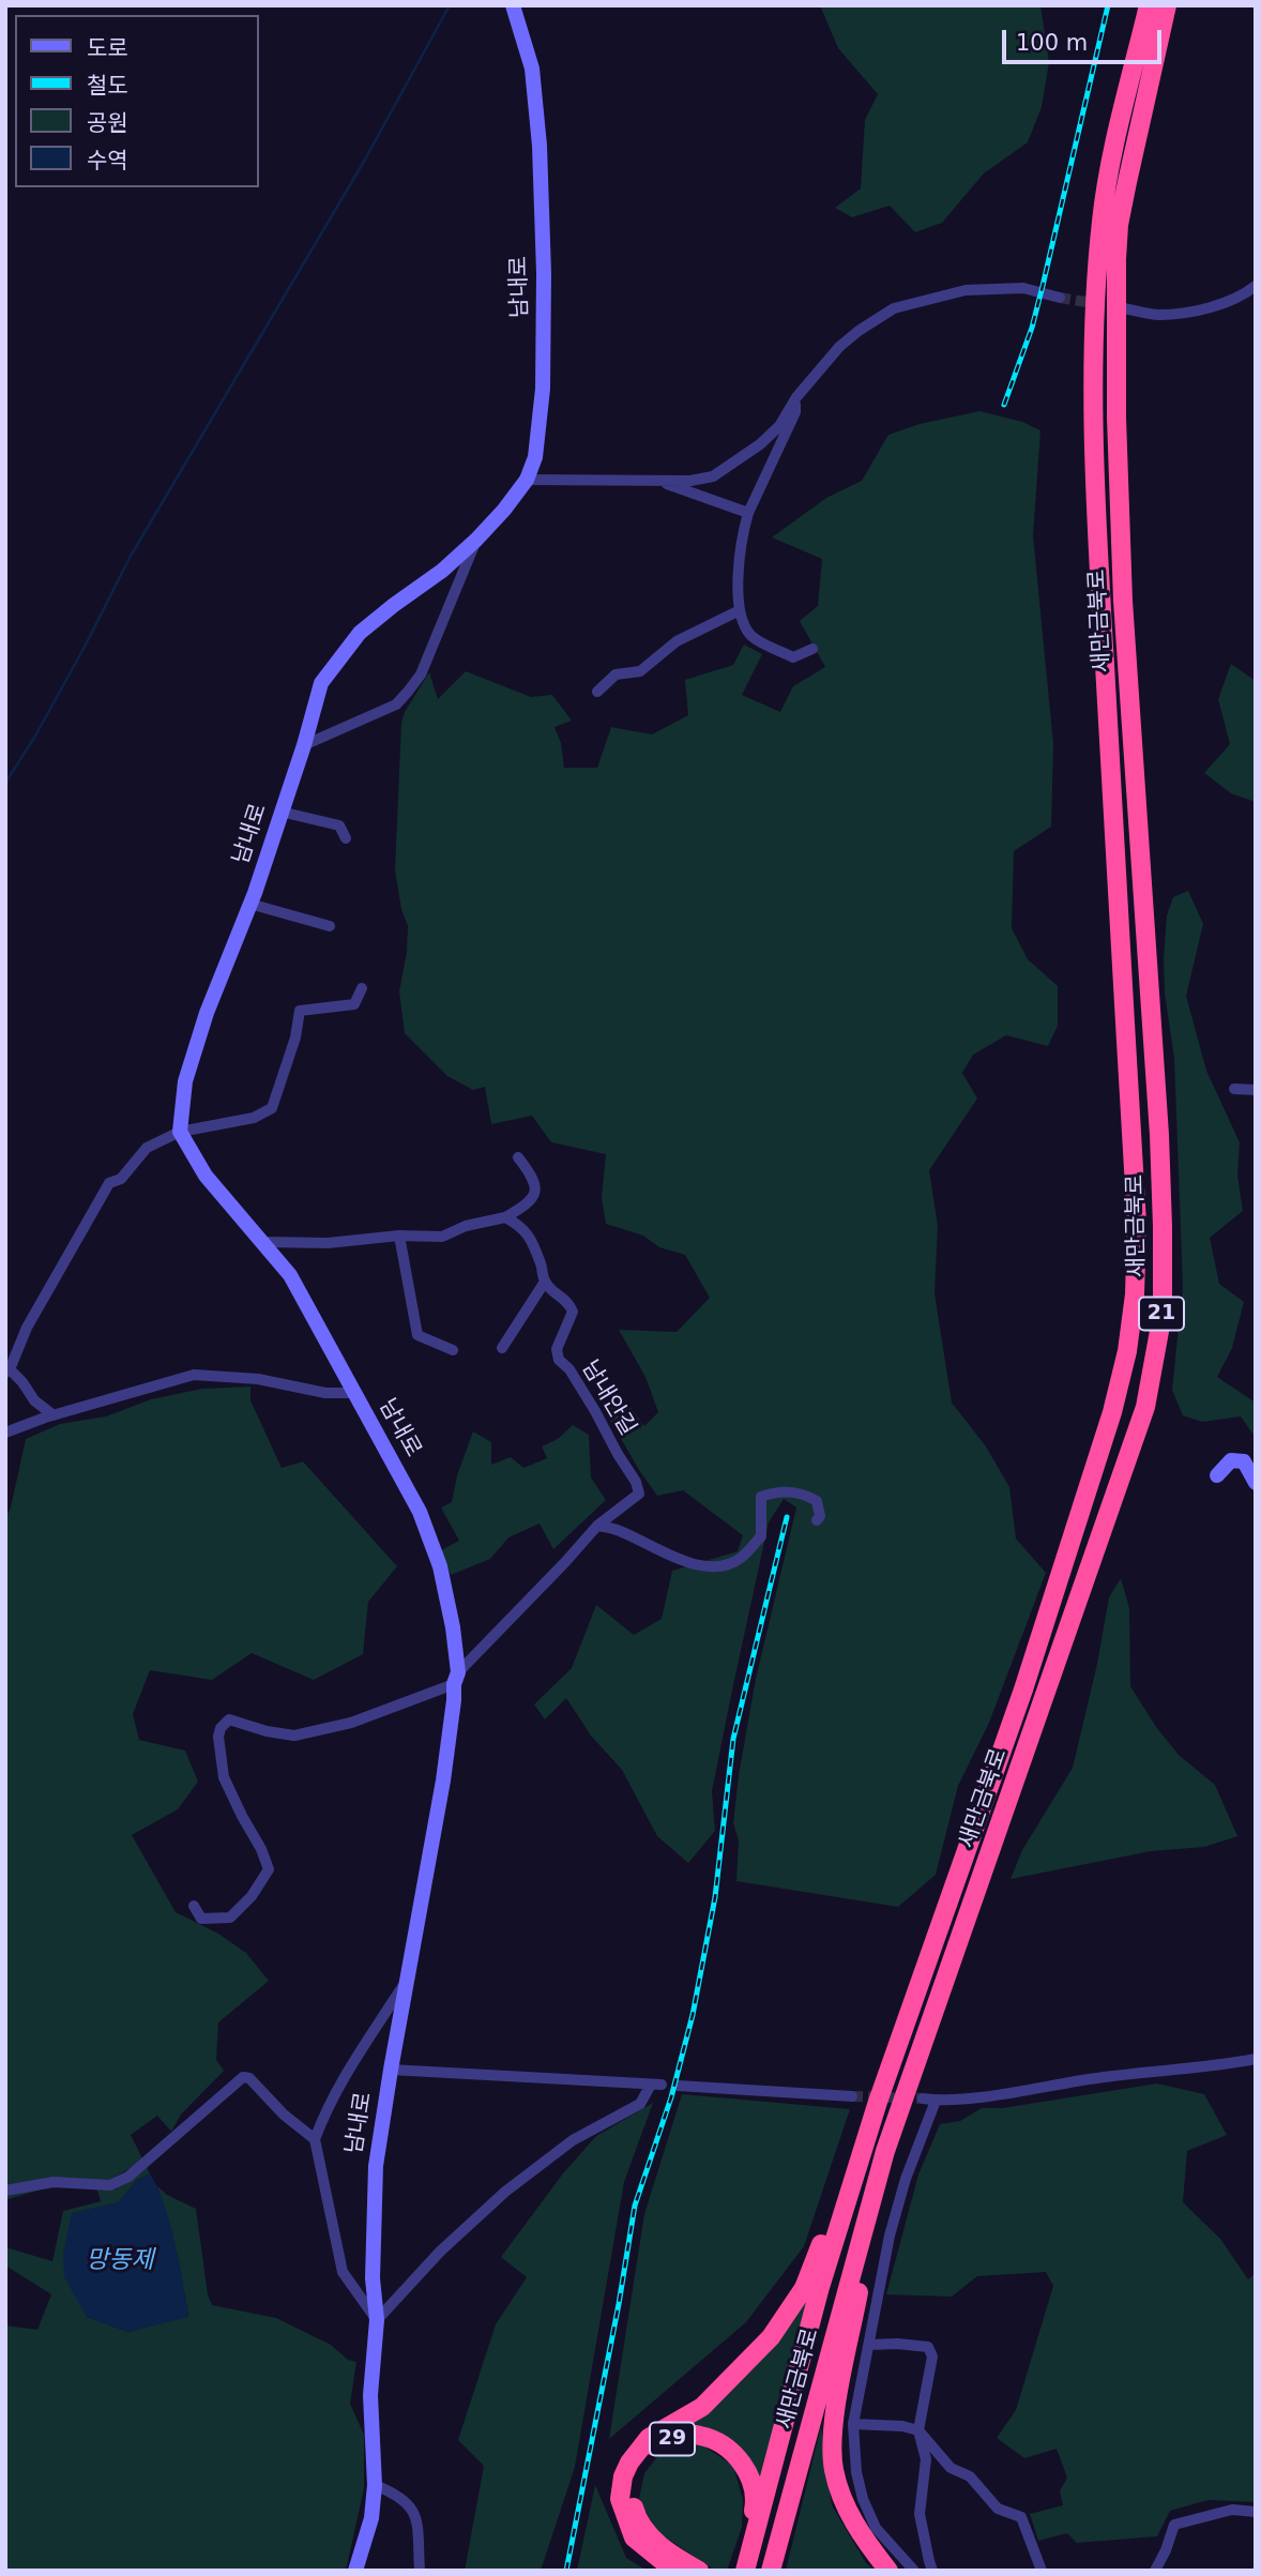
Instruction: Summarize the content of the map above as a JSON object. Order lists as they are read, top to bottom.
{
  "streets": {
    "highway": ["새만금북로", "21", "29"],
    "street": ["남내로", "남내안길"]
  },
  "crossings": [
    ["남내로", "남내안길"],
    ["새만금북로", "29"]
  ],
  "water": ["망동제"],
  "legend": [
    "도로",
    "철도",
    "공원",
    "수역"
  ],
  "scale_bar": "100 m"
}
